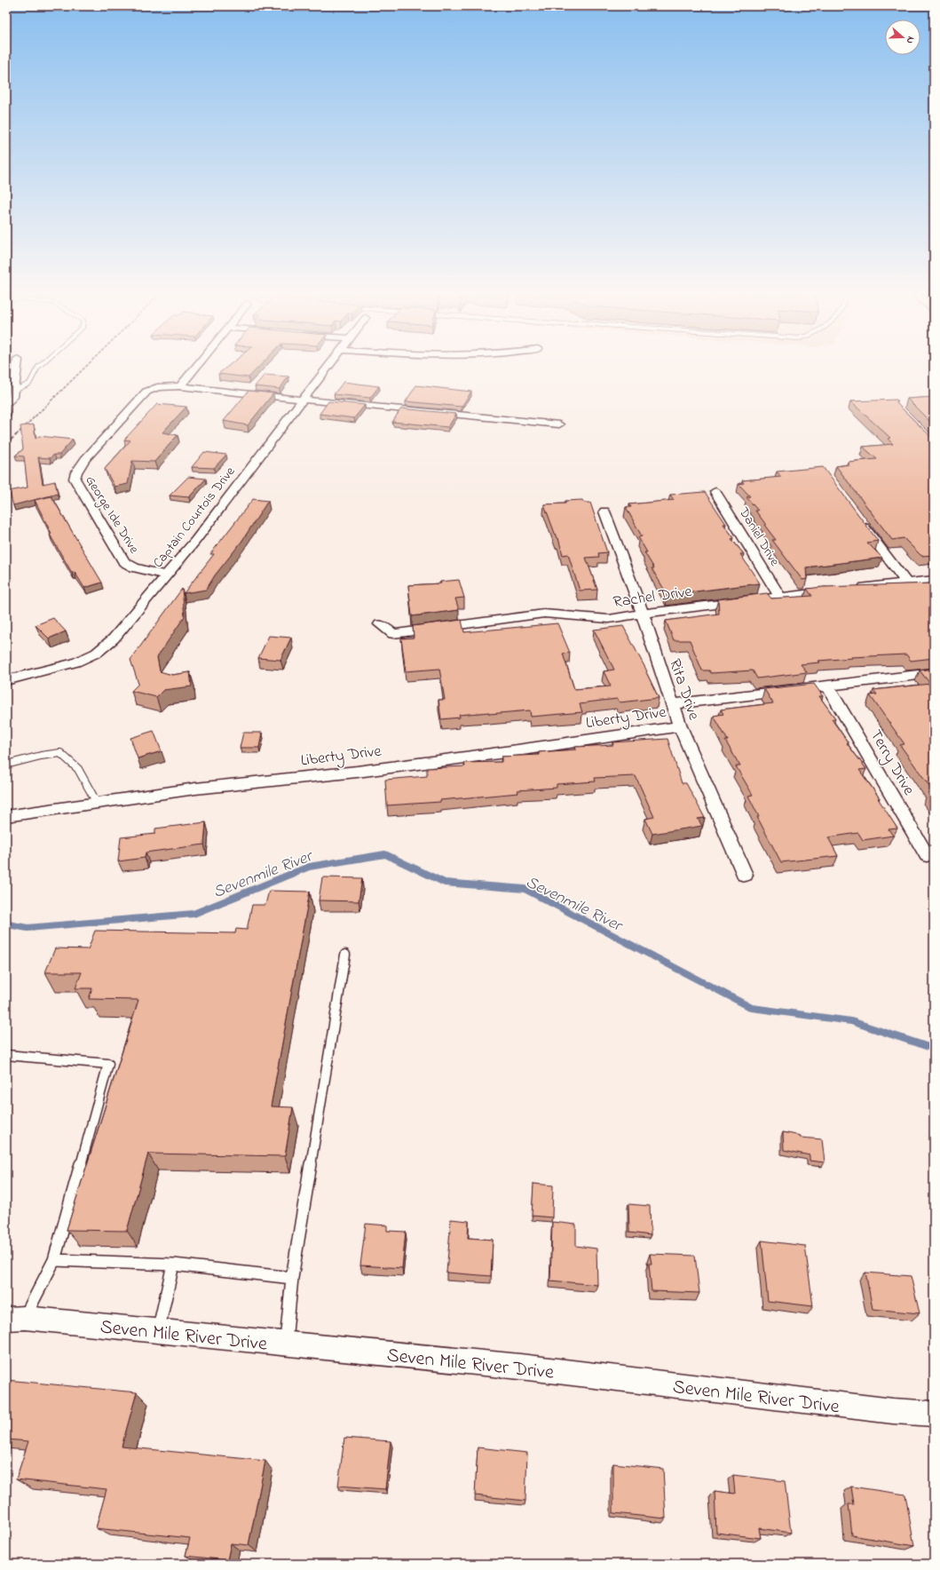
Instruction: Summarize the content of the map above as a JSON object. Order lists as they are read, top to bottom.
{
  "streets": {
    "street": [
      "George Ide Drive",
      "Captain Courtois Drive",
      "Daniel Drive",
      "Rachel Drive",
      "Rita Drive",
      "Liberty Drive",
      "Terry Drive",
      "Seven Mile River Drive"
    ]
  },
  "crossings": [
    ["George Ide Drive", "Captain Courtois Drive"],
    ["Daniel Drive", "Rachel Drive"],
    ["Rachel Drive", "Rita Drive"],
    ["Rita Drive", "Liberty Drive"],
    ["Liberty Drive", "Terry Drive"]
  ],
  "water": ["Sevenmile River"],
  "north": "right"
}
